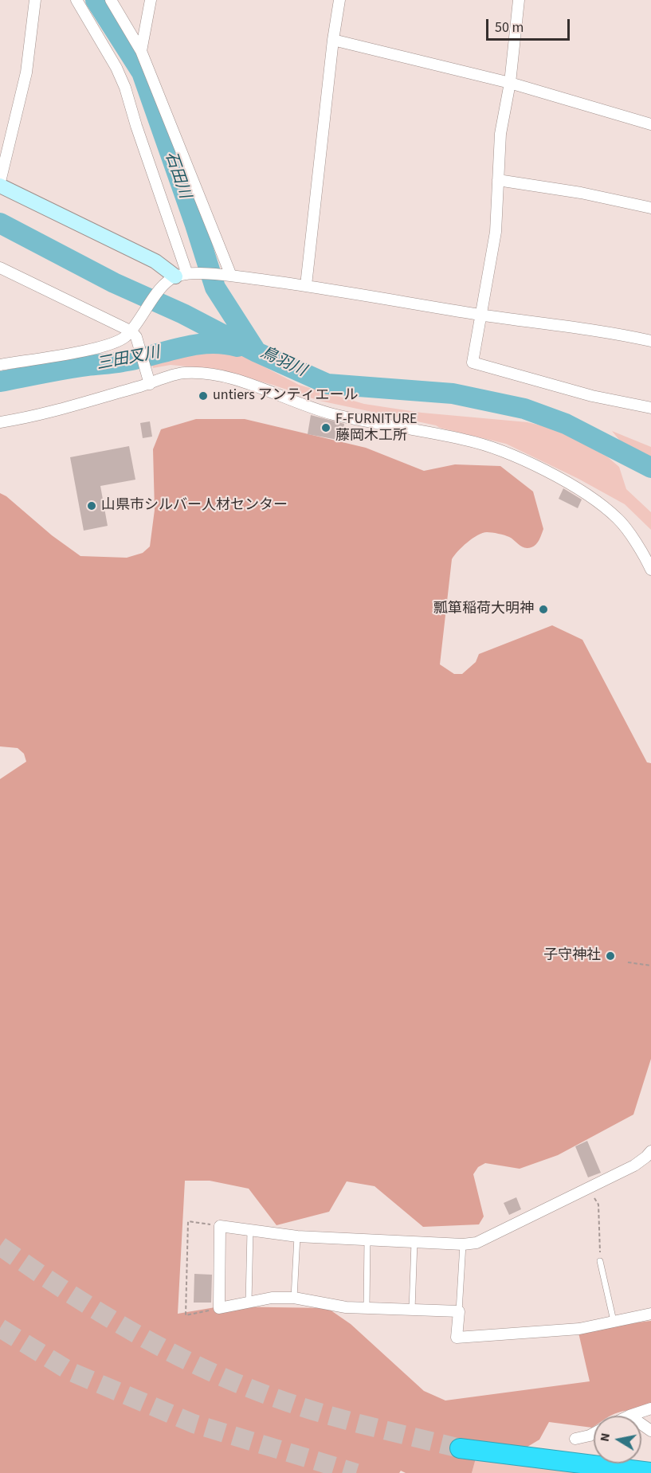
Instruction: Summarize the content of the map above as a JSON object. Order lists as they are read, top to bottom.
{
  "water": ["石田川", "三田叉川", "鳥羽川"],
  "places": [
    "untiers アンティエール",
    "F-FURNITURE 藤岡木工所",
    "山県市シルバー人材センター",
    "瓢箪稲荷大明神",
    "子守神社"
  ],
  "scale_bar": "50 m",
  "north": "left"
}
